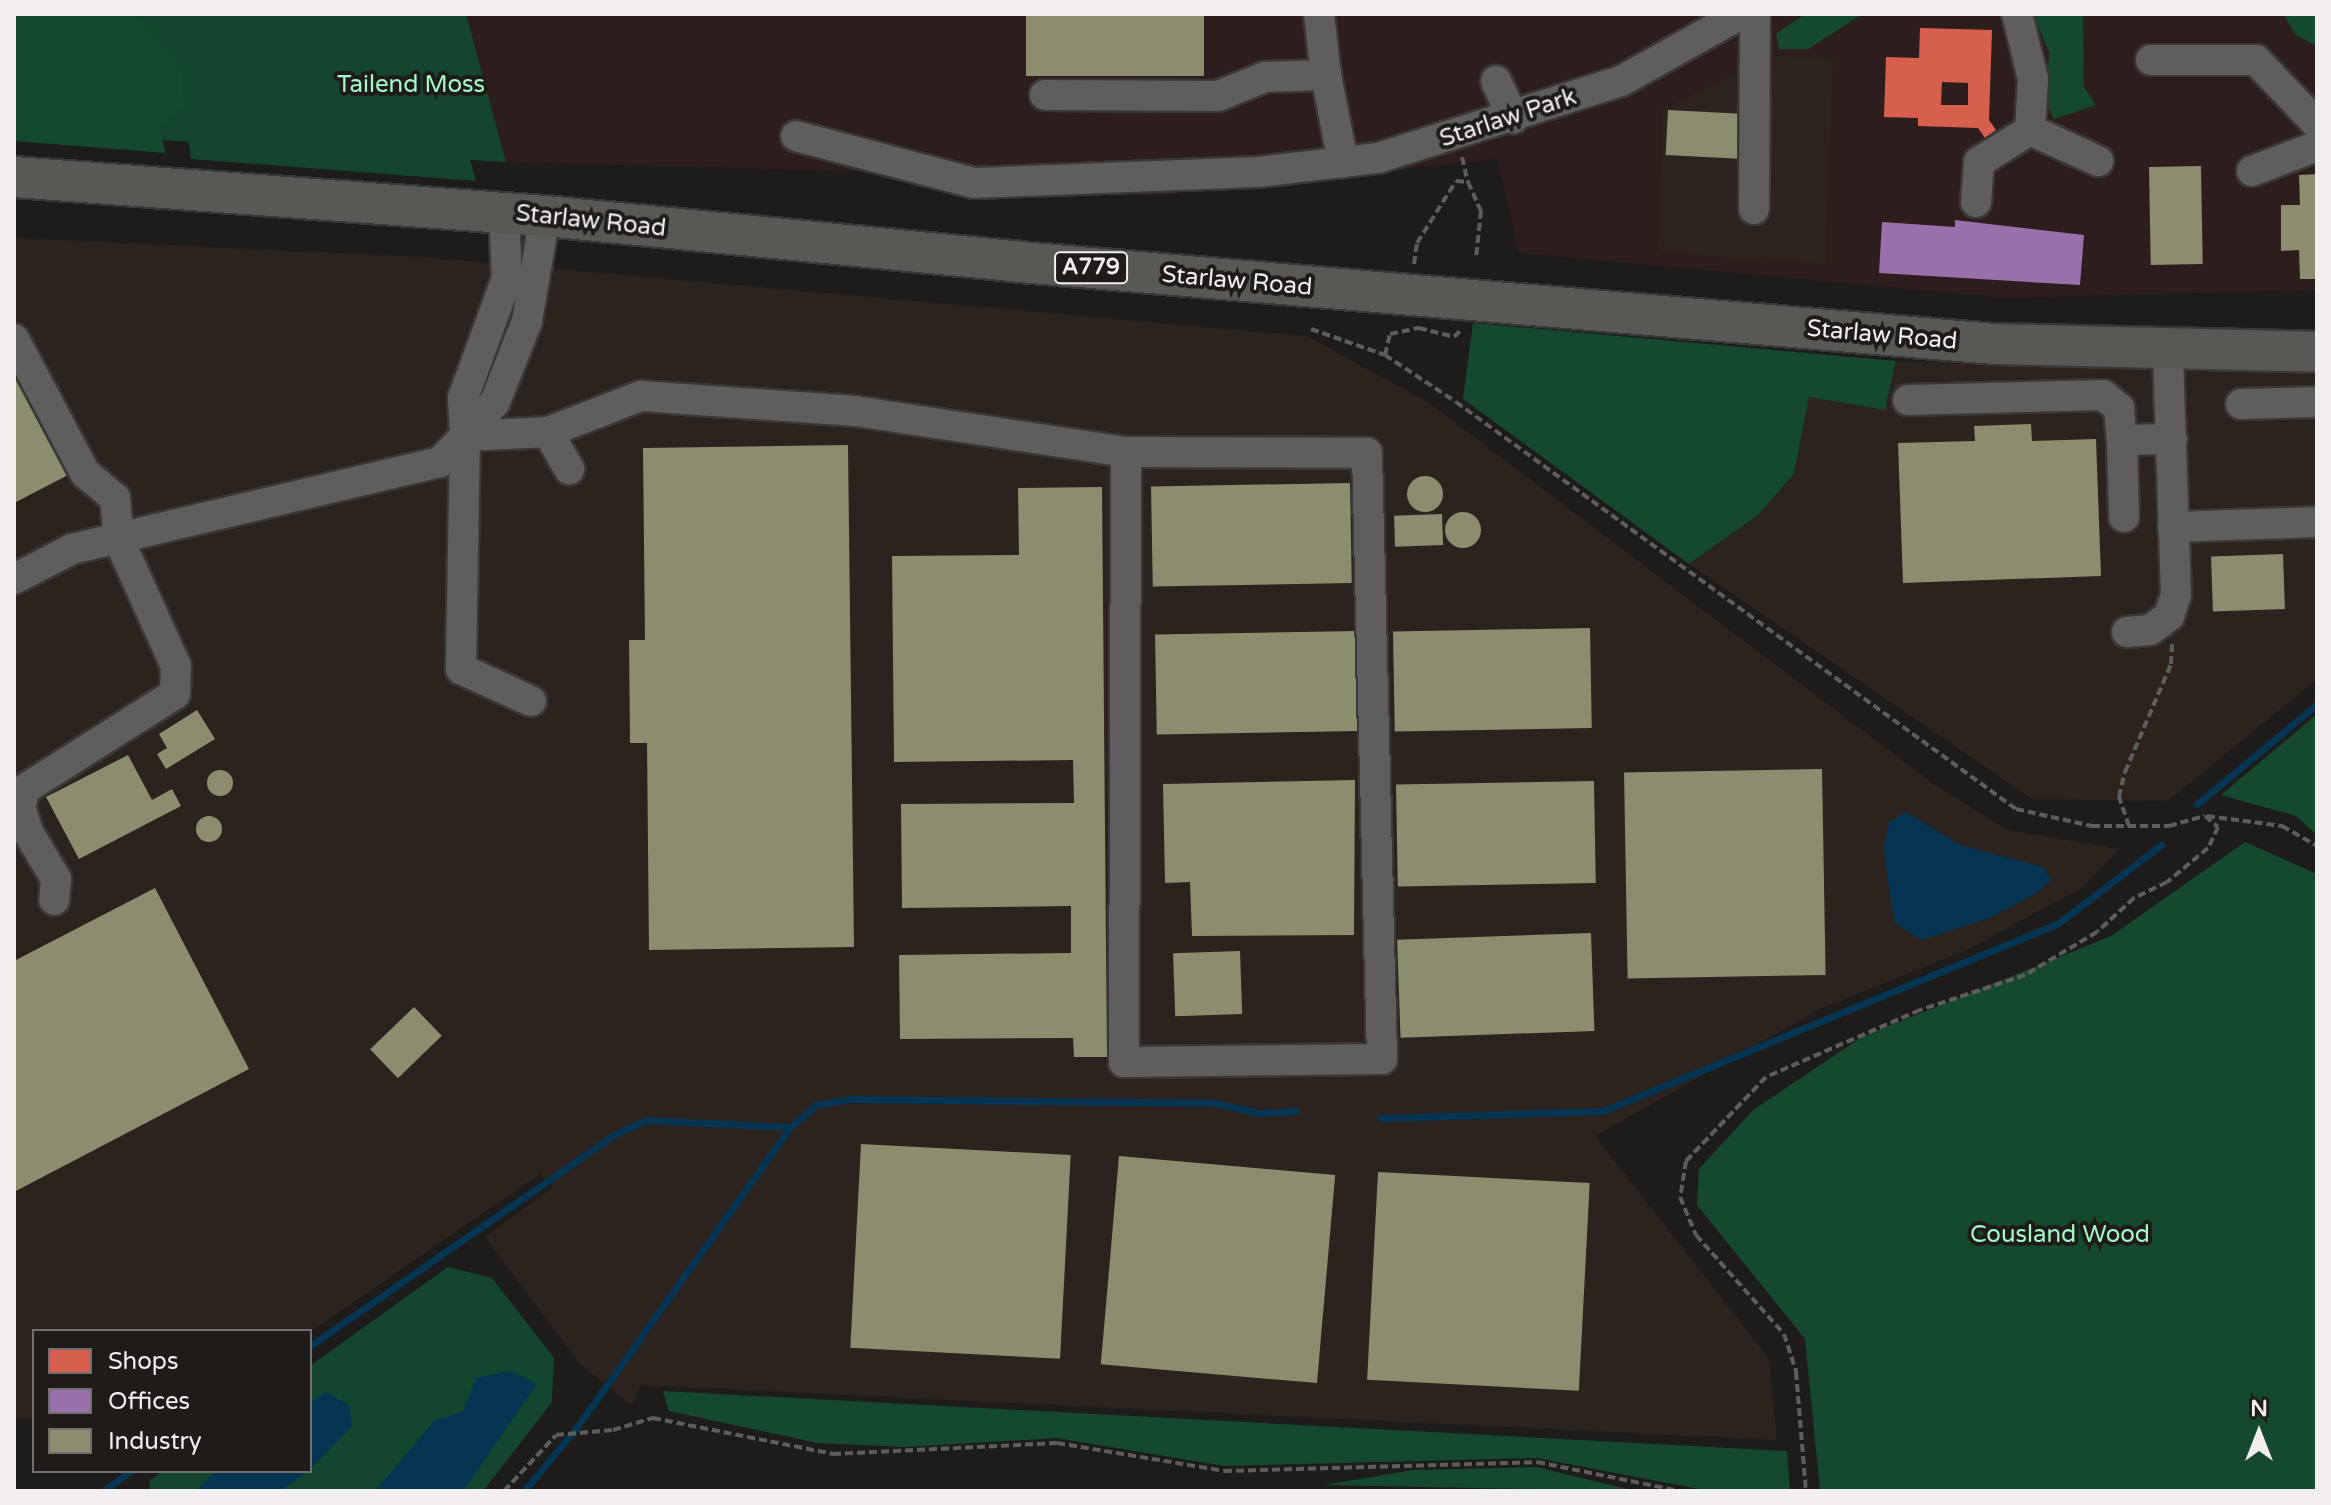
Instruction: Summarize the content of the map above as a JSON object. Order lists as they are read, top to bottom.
{
  "streets": {
    "main road": ["Starlaw Road", "A779"],
    "street": ["Starlaw Park"]
  },
  "parks": ["Tailend Moss", "Cousland Wood"],
  "legend": ["Shops", "Offices", "Industry"],
  "north": "top"
}
